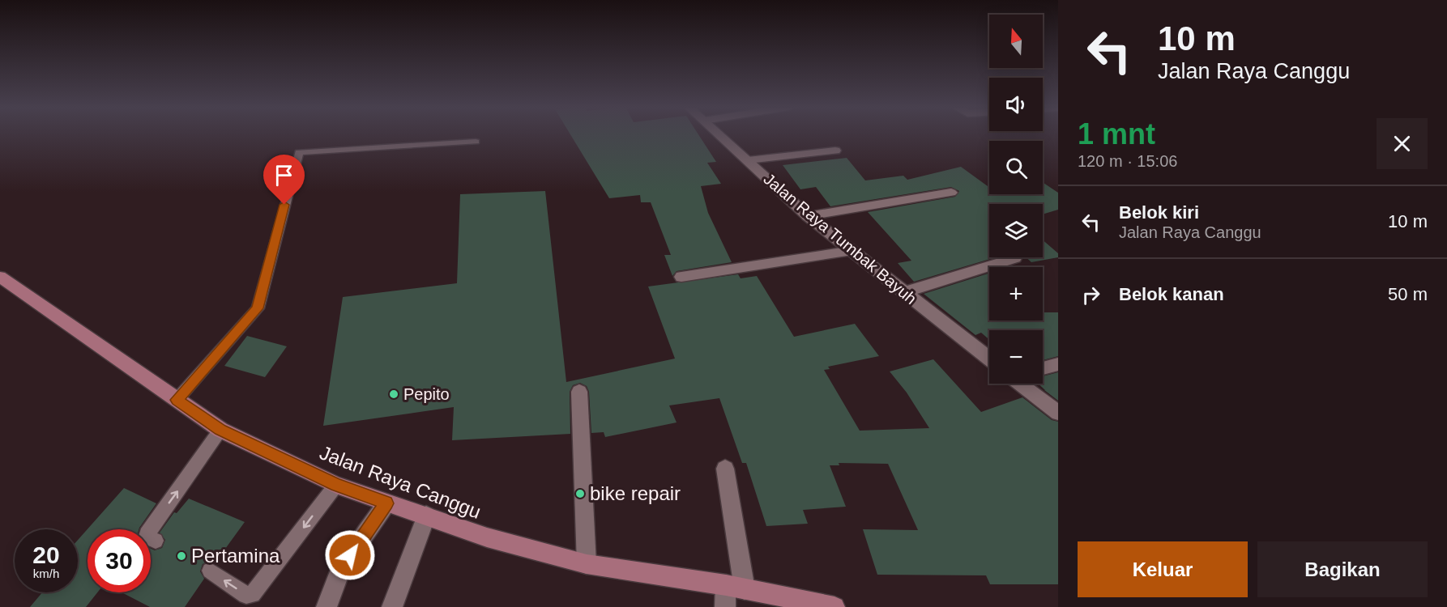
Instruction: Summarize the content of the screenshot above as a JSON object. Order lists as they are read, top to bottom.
{
  "streets": {
    "main road": ["Jalan Raya Canggu"],
    "street": ["Jalan Raya Tumbak Bayuh"]
  },
  "places": ["Pepito", "bike repair", "Pertamina"],
  "north": "top",
  "page": {
    "turn": ["10 m", "Jalan Raya Canggu"],
    "map_buttons": ["+", "−"],
    "heading": ["1 mnt", "120 m · 15:06"],
    "list": [
      {
        "name": "Belok kiri",
        "note": "Jalan Raya Canggu",
        "value": "10 m"
      },
      {
        "name": "Belok kanan",
        "value": "50 m"
      }
    ],
    "speed": "20 km/h",
    "limit": "30",
    "buttons": ["Keluar", "Bagikan"]
  }
}
